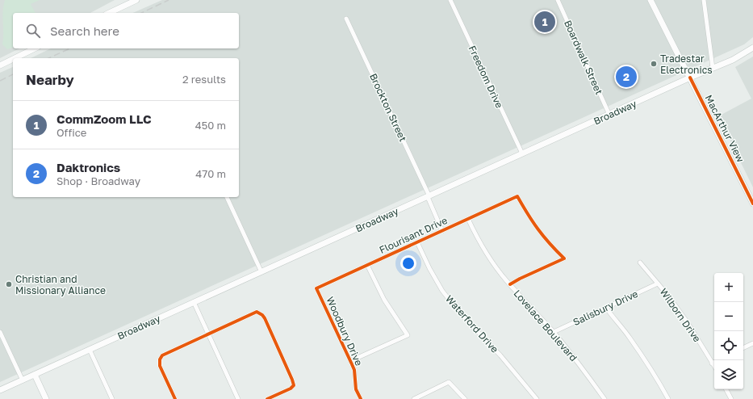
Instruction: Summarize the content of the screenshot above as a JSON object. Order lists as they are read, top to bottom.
{
  "streets": {
    "main road": ["Broadway", "MacArthur View"],
    "street": [
      "Boardwalk Street",
      "Freedom Drive",
      "Brockton Street",
      "Flourisant Drive",
      "Salisbury Drive",
      "Wilborn Drive",
      "Waterford Drive",
      "Lovelace Boulevard",
      "Woodbury Drive"
    ]
  },
  "crossings": [
    ["Boardwalk Street", "Broadway"],
    ["Freedom Drive", "Broadway"],
    ["Brockton Street", "Broadway"],
    ["Brockton Street", "Flourisant Drive"],
    ["Broadway", "MacArthur View"],
    ["Flourisant Drive", "Waterford Drive"],
    ["Flourisant Drive", "Lovelace Boulevard"],
    ["Flourisant Drive", "Woodbury Drive"],
    ["Salisbury Drive", "Wilborn Drive"],
    ["Salisbury Drive", "Lovelace Boulevard"]
  ],
  "places": ["Tradestar Electronics", "Christian and Missionary Alliance"],
  "page": {
    "pins": ["1", "2"],
    "search": "Search here",
    "heading": ["Nearby", "2 results"],
    "list": [
      {
        "mark": "1",
        "name": "CommZoom LLC",
        "note": "Office",
        "value": "450 m"
      },
      {
        "mark": "2",
        "name": "Daktronics",
        "note": "Shop · Broadway",
        "value": "470 m"
      }
    ],
    "map_buttons": ["+", "−"]
  }
}
